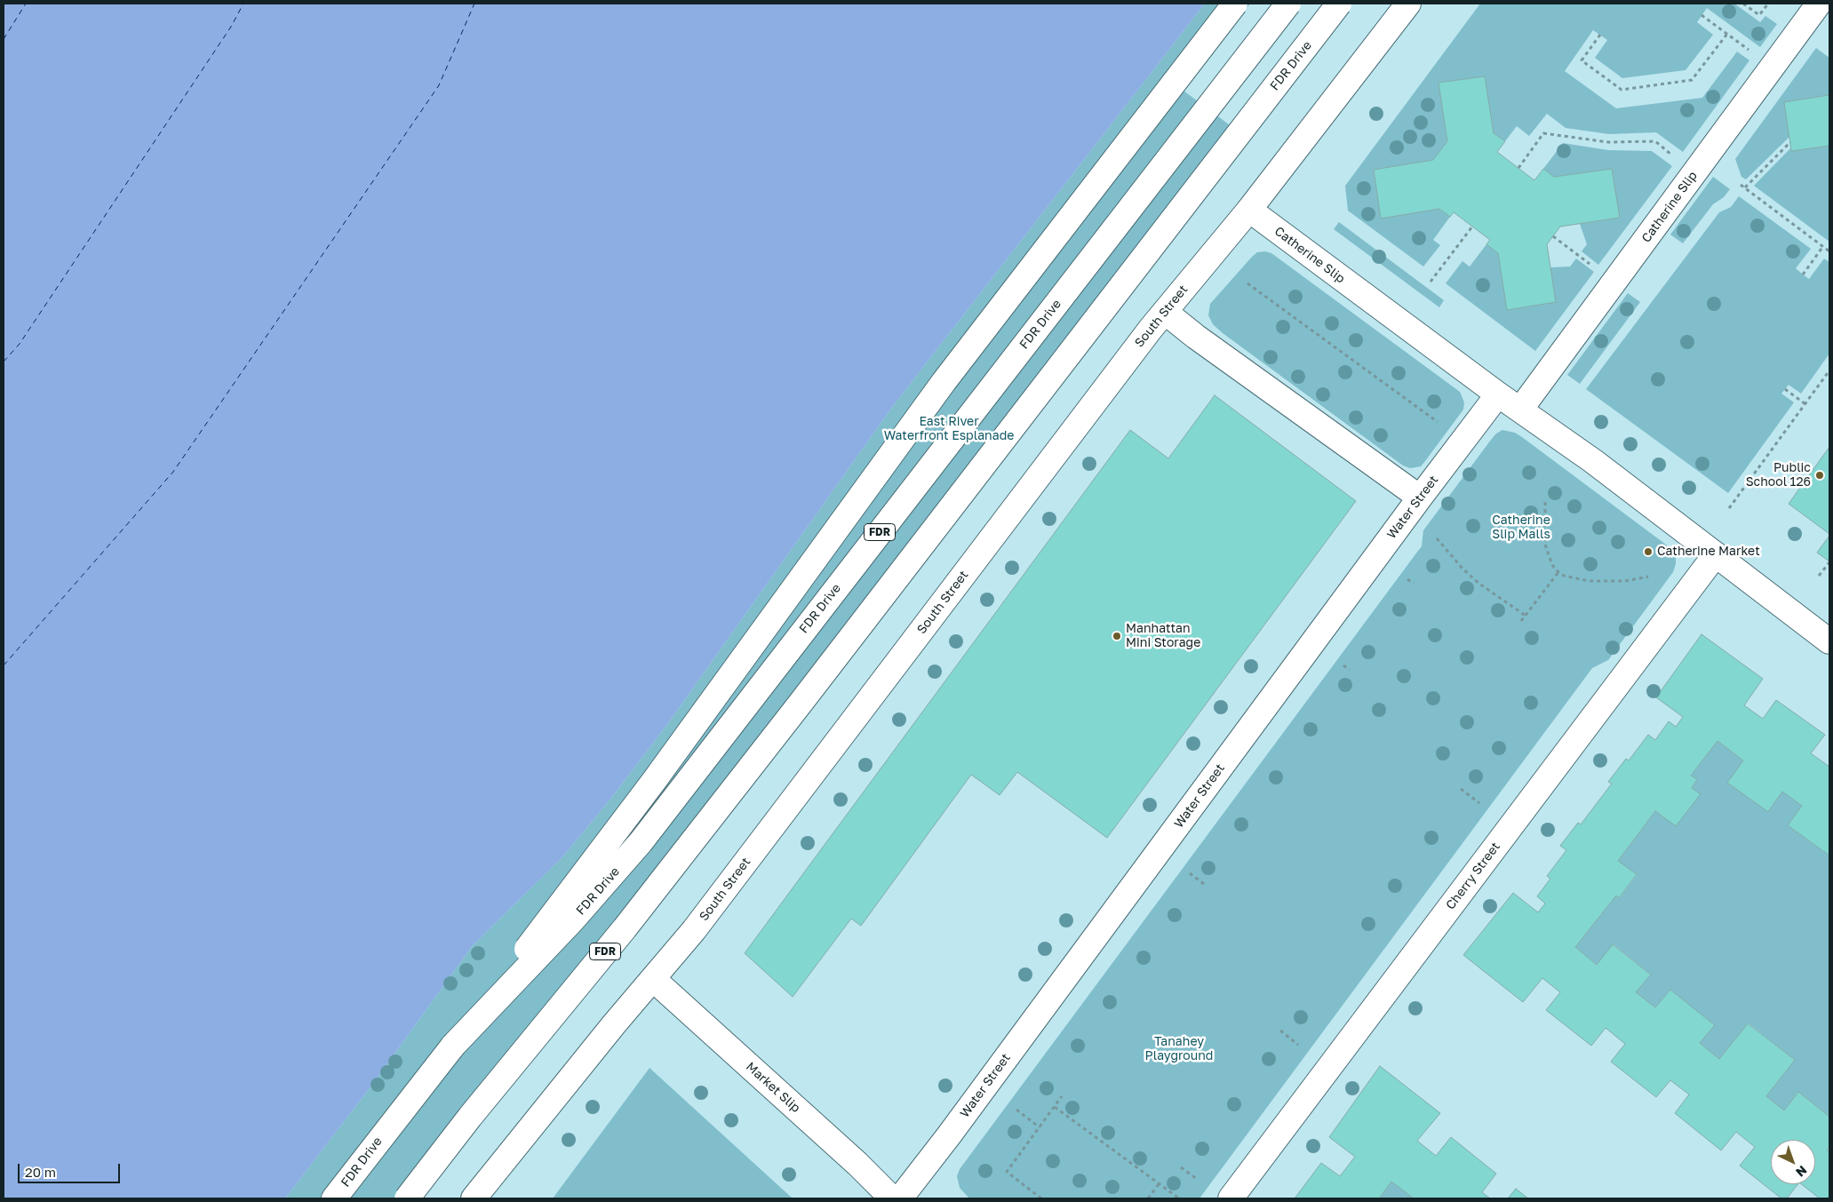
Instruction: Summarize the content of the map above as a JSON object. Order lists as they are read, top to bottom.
{
  "streets": {
    "main road": [
      "FDR Drive",
      "Catherine Slip",
      "South Street",
      "Water Street",
      "FDR",
      "Cherry Street",
      "Market Slip"
    ]
  },
  "crossings": [
    ["Catherine Slip", "South Street"],
    ["Catherine Slip", "Water Street"],
    ["Catherine Slip", "Cherry Street"],
    ["South Street", "Market Slip"]
  ],
  "parks": ["East River Waterfront Esplanade", "Catherine Slip Malls", "Tanahey Playground"],
  "places": ["Public School 126", "Catherine Market", "Manhattan Mini Storage"],
  "scale_bar": "20 m",
  "north": "bottom right"
}
